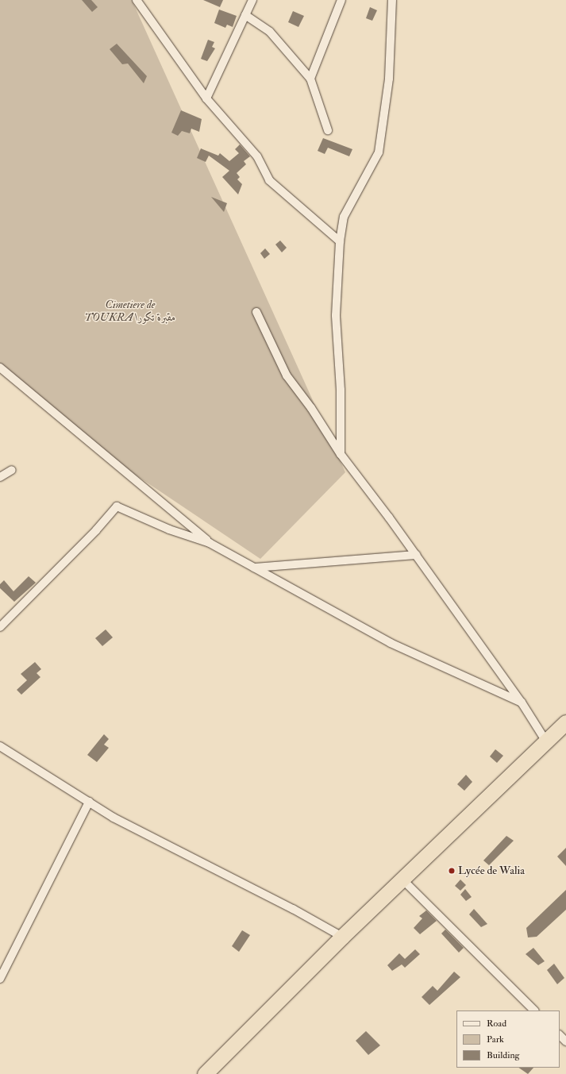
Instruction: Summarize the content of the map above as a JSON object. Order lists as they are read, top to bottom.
{
  "parks": ["Cimetiere de TOUKRA مقبرة تكورا"],
  "places": ["Lycée de Walia"],
  "legend": ["Road", "Park", "Building"]
}
